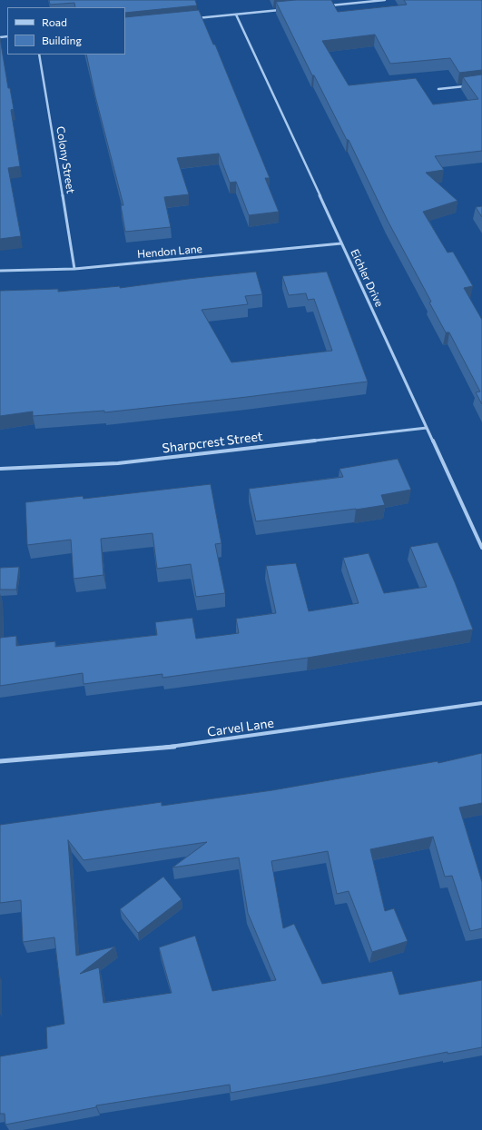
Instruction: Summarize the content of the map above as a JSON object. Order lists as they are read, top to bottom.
{
  "streets": {
    "street": [
      "Colony Street",
      "Hendon Lane",
      "Eichler Drive",
      "Sharpcrest Street",
      "Carvel Lane"
    ]
  },
  "crossings": [
    ["Colony Street", "Hendon Lane"],
    ["Hendon Lane", "Eichler Drive"],
    ["Eichler Drive", "Sharpcrest Street"]
  ],
  "legend": ["Road", "Building"]
}
